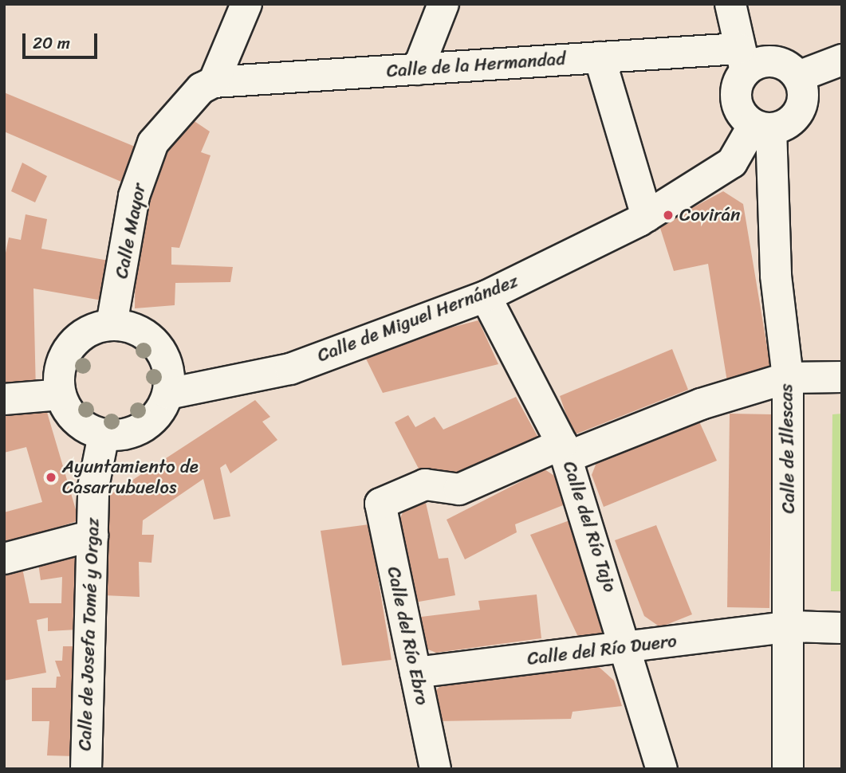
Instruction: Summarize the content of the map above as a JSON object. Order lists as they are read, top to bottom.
{
  "streets": {
    "street": [
      "Calle de la Hermandad",
      "Calle Mayor",
      "Calle de Miguel Hernández",
      "Calle de Illescas",
      "Calle del Río Tajo",
      "Calle de Josefa Tomé y Orgaz",
      "Calle del Río Ebro",
      "Calle del Río Duero"
    ]
  },
  "crossings": [
    ["Calle de la Hermandad", "Calle Mayor"],
    ["Calle de la Hermandad", "Calle de Miguel Hernández"],
    ["Calle de la Hermandad", "Calle de Illescas"],
    ["Calle Mayor", "Calle de Miguel Hernández"],
    ["Calle Mayor", "Calle de Josefa Tomé y Orgaz"],
    ["Calle de Miguel Hernández", "Calle de Illescas"],
    ["Calle de Miguel Hernández", "Calle del Río Tajo"],
    ["Calle de Miguel Hernández", "Calle de Josefa Tomé y Orgaz"],
    ["Calle de Illescas", "Calle del Río Duero"],
    ["Calle del Río Tajo", "Calle del Río Ebro"],
    ["Calle del Río Tajo", "Calle del Río Duero"],
    ["Calle del Río Ebro", "Calle del Río Duero"]
  ],
  "places": ["Covirán", "Ayuntamiento de Casarrubuelos"],
  "scale_bar": "20 m"
}
